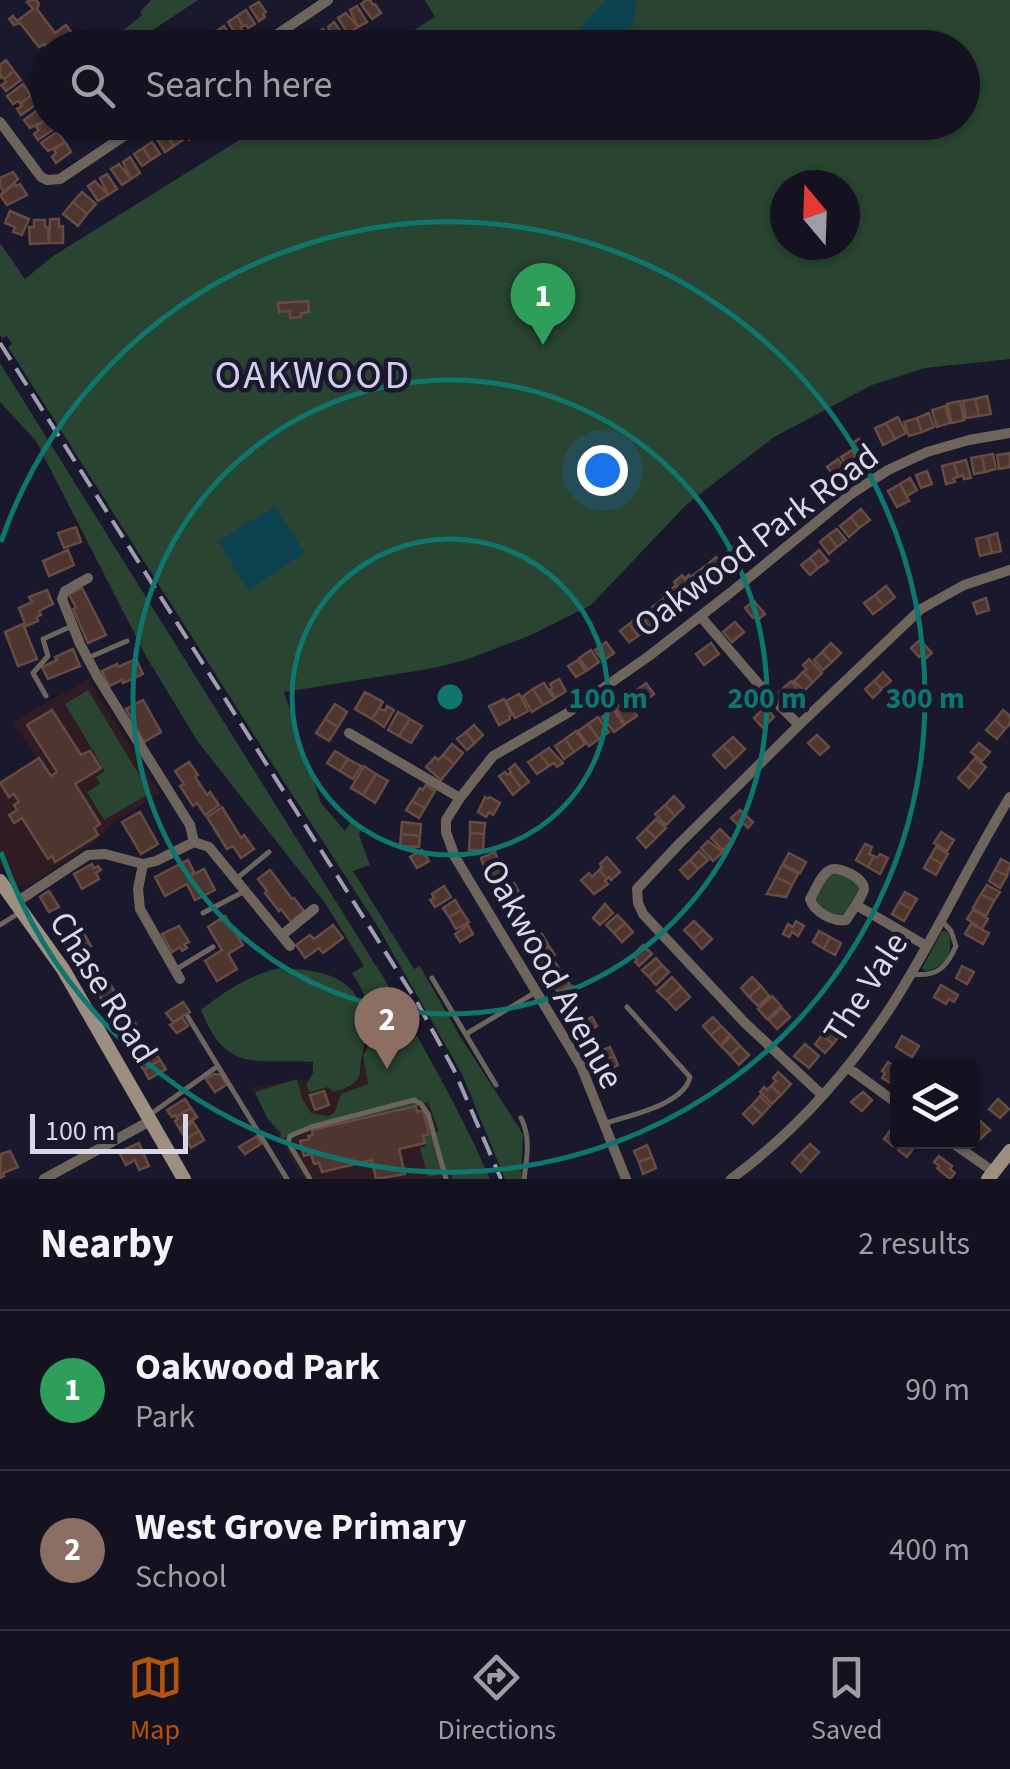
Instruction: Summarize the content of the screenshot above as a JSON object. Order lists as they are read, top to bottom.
{
  "streets": {
    "street": [
      "Oakwood Park Road",
      "Oakwood Avenue",
      "Chase Road",
      "The Vale"
    ]
  },
  "crossings": [
    ["Oakwood Park Road", "Oakwood Avenue"]
  ],
  "districts": ["OAKWOOD"],
  "scale_bar": "100 m",
  "north": "top",
  "page": {
    "search": "Search here",
    "pins": ["1", "2"],
    "scale": "100 m",
    "heading": ["Nearby", "2 results"],
    "list": [
      {
        "mark": "1",
        "name": "Oakwood Park",
        "note": "Park",
        "value": "90 m"
      },
      {
        "mark": "2",
        "name": "West Grove Primary",
        "note": "School",
        "value": "400 m"
      }
    ],
    "nav": ["Map", "Directions", "Saved"]
  },
  "rings": ["100 m", "200 m", "300 m"]
}
